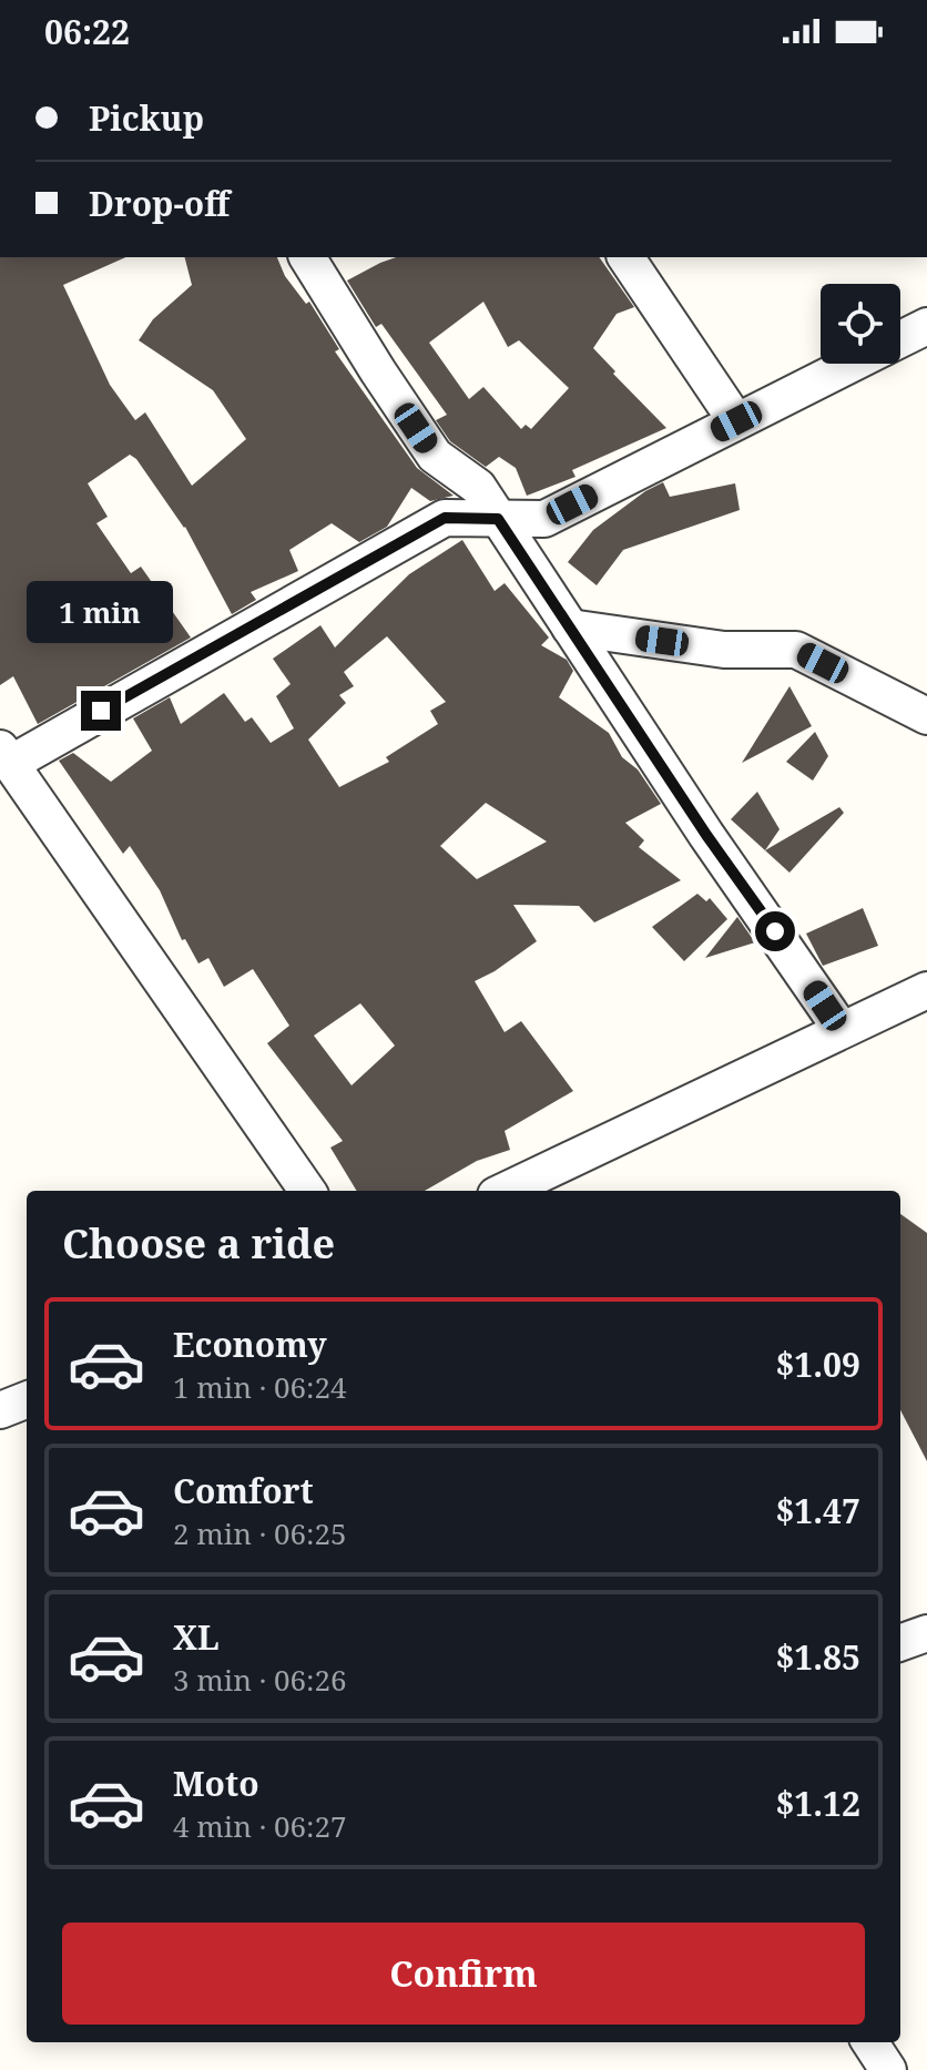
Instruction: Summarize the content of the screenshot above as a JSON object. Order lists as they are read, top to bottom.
{
  "page": {
    "status": "06:22",
    "banner": ["Pickup", "Drop-off"],
    "bubble": "1 min",
    "heading": "Choose a ride",
    "list": [
      {
        "name": "Economy",
        "note": "1 min · 06:24",
        "value": "$1.09"
      },
      {
        "name": "Comfort",
        "note": "2 min · 06:25",
        "value": "$1.47"
      },
      {
        "name": "XL",
        "note": "3 min · 06:26",
        "value": "$1.85"
      },
      {
        "name": "Moto",
        "note": "4 min · 06:27",
        "value": "$1.12"
      }
    ],
    "buttons": "Confirm"
  }
}
